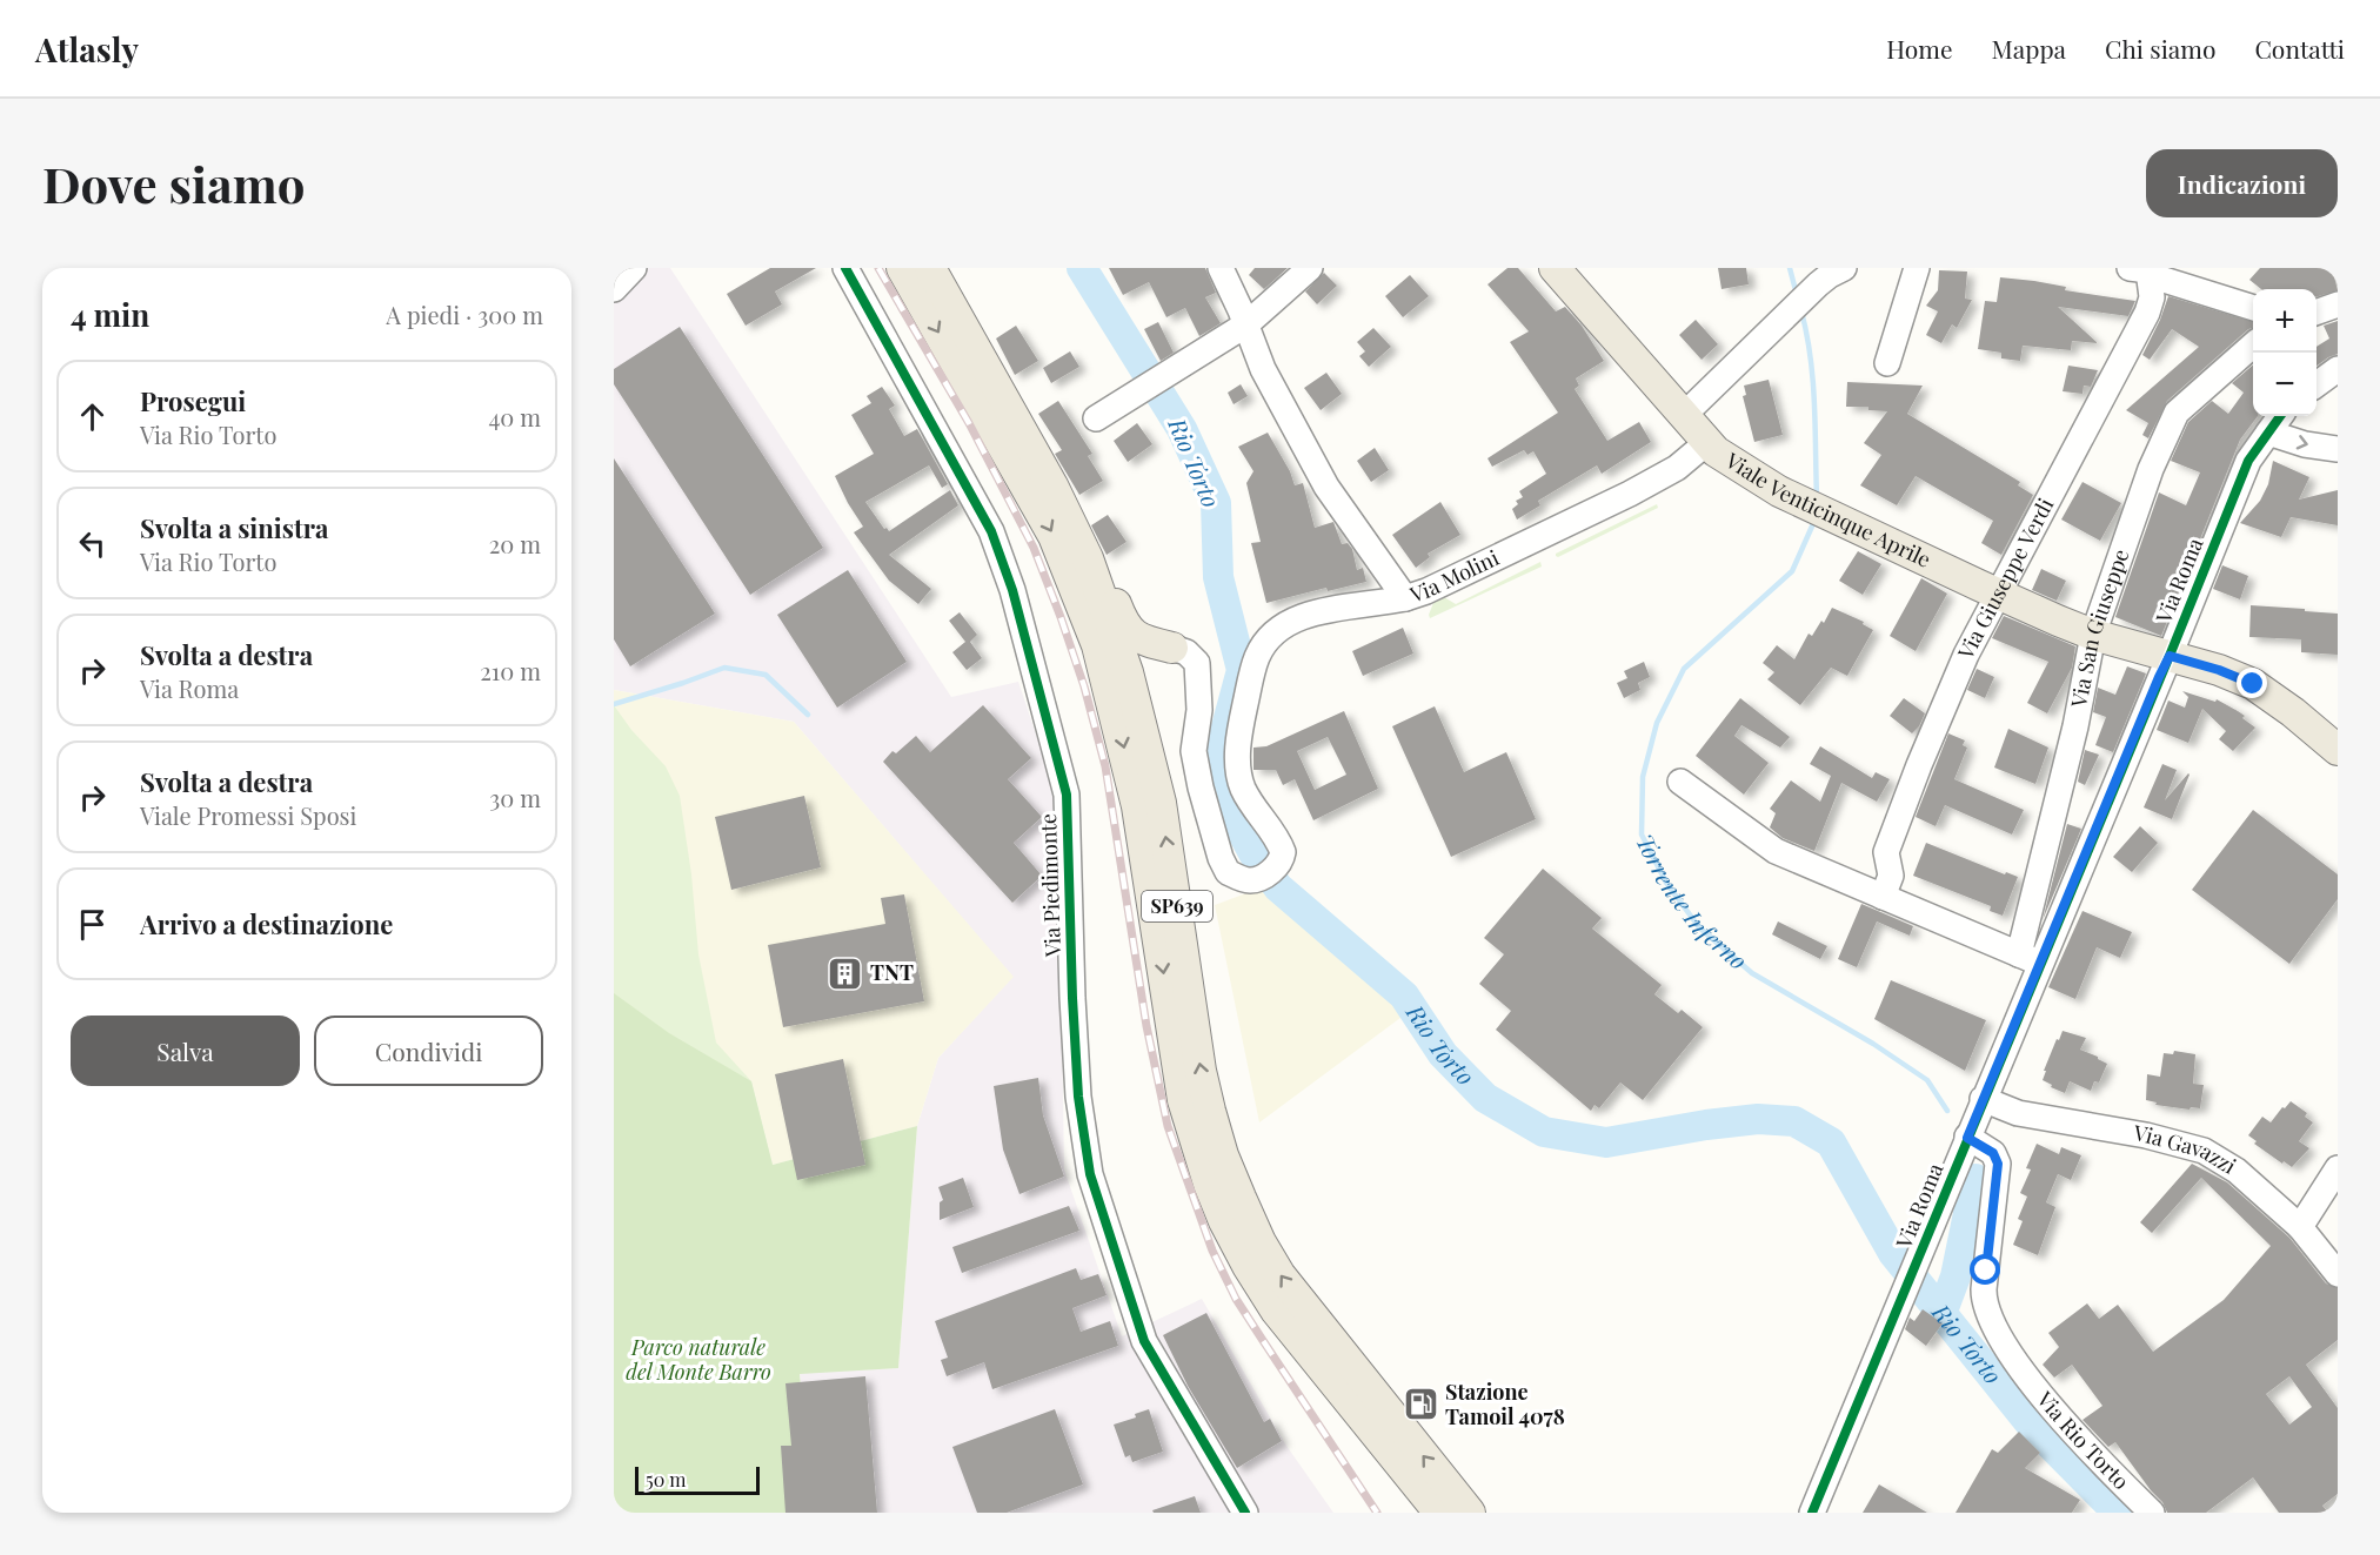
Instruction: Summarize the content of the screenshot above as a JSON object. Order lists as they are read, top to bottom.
{
  "streets": {
    "main road": ["Viale Venticinque Aprile", "SP639"],
    "street": [
      "Via Molini",
      "Via Giuseppe Verdi",
      "Via Roma",
      "Via San Giuseppe",
      "Via Piedimonte",
      "Via Gavazzi",
      "Via Rio Torto"
    ]
  },
  "crossings": [
    ["Viale Venticinque Aprile", "Via Molini"],
    ["Viale Venticinque Aprile", "Via Giuseppe Verdi"],
    ["Viale Venticinque Aprile", "Via Roma"],
    ["Viale Venticinque Aprile", "Via San Giuseppe"],
    ["Via Roma", "Via San Giuseppe"],
    ["Via Roma", "Via Gavazzi"],
    ["Via Roma", "Via Rio Torto"]
  ],
  "water": ["Rio Torto", "Torrente Inferno"],
  "parks": ["Parco naturale del Monte Barro"],
  "places": {
    "building": ["TNT"],
    "fuel station": ["Stazione Tamoil 4078"]
  },
  "scale_bar": "50 m",
  "page": {
    "header": "Atlasly",
    "nav": [
      "Home",
      "Mappa",
      "Chi siamo",
      "Contatti"
    ],
    "buttons": [
      "Indicazioni",
      ["Salva", "Condividi"]
    ],
    "title": "Dove siamo",
    "heading": ["4 min", "A piedi · 300 m"],
    "map_buttons": ["+", "−"],
    "list": [
      ["Prosegui", "Via Rio Torto", "40 m"],
      ["Svolta a sinistra", "Via Rio Torto", "20 m"],
      ["Svolta a destra", "Via Roma", "210 m"],
      ["Svolta a destra", "Viale Promessi Sposi", "30 m"],
      "Arrivo a destinazione"
    ],
    "scale": "50 m"
  }
}
